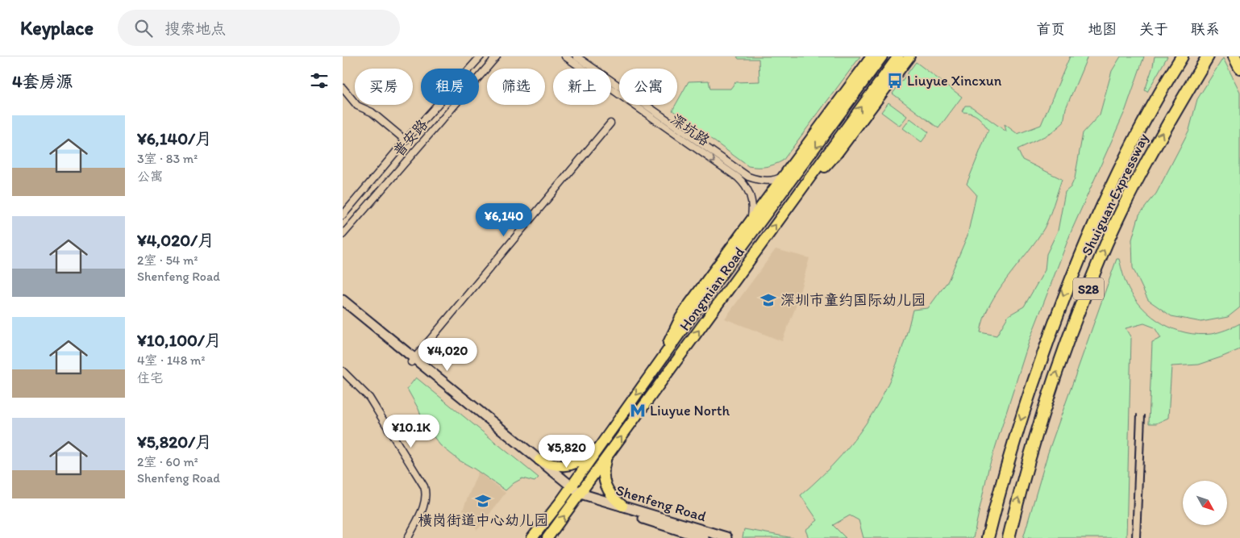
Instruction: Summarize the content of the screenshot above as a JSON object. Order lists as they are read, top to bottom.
{
  "streets": {
    "highway": ["Shuiguan Expressway", "S28"],
    "main road": ["Hongmian Road"],
    "street": ["深坑路", "普安路", "Shenfeng Road"]
  },
  "crossings": [
    ["Hongmian Road", "Shenfeng Road"]
  ],
  "places": {
    "bus stop": ["Liuyue Xincxun"],
    "school or university": ["深圳市童约国际幼儿园", "横岗街道中心幼儿园"],
    "metro station": ["Liuyue North"]
  },
  "north": "bottom right",
  "page": {
    "header": "Keyplace",
    "search": "搜索地点",
    "nav": [
      "首页",
      "地图",
      "关于",
      "联系"
    ],
    "heading": "4套房源",
    "chip": [
      "买房",
      "租房",
      "筛选",
      "新上",
      "公寓"
    ],
    "list": [
      {
        "name": "¥6,140/月",
        "note": "3室 · 83 m² · 公寓"
      },
      {
        "name": "¥4,020/月",
        "note": "2室 · 54 m² · Shenfeng Road"
      },
      {
        "name": "¥10,100/月",
        "note": "4室 · 148 m² · 住宅"
      },
      {
        "name": "¥5,820/月",
        "note": "2室 · 60 m² · Shenfeng Road"
      }
    ],
    "price": [
      "¥6,140",
      "¥4,020",
      "¥10.1K",
      "¥5,820"
    ]
  }
}
